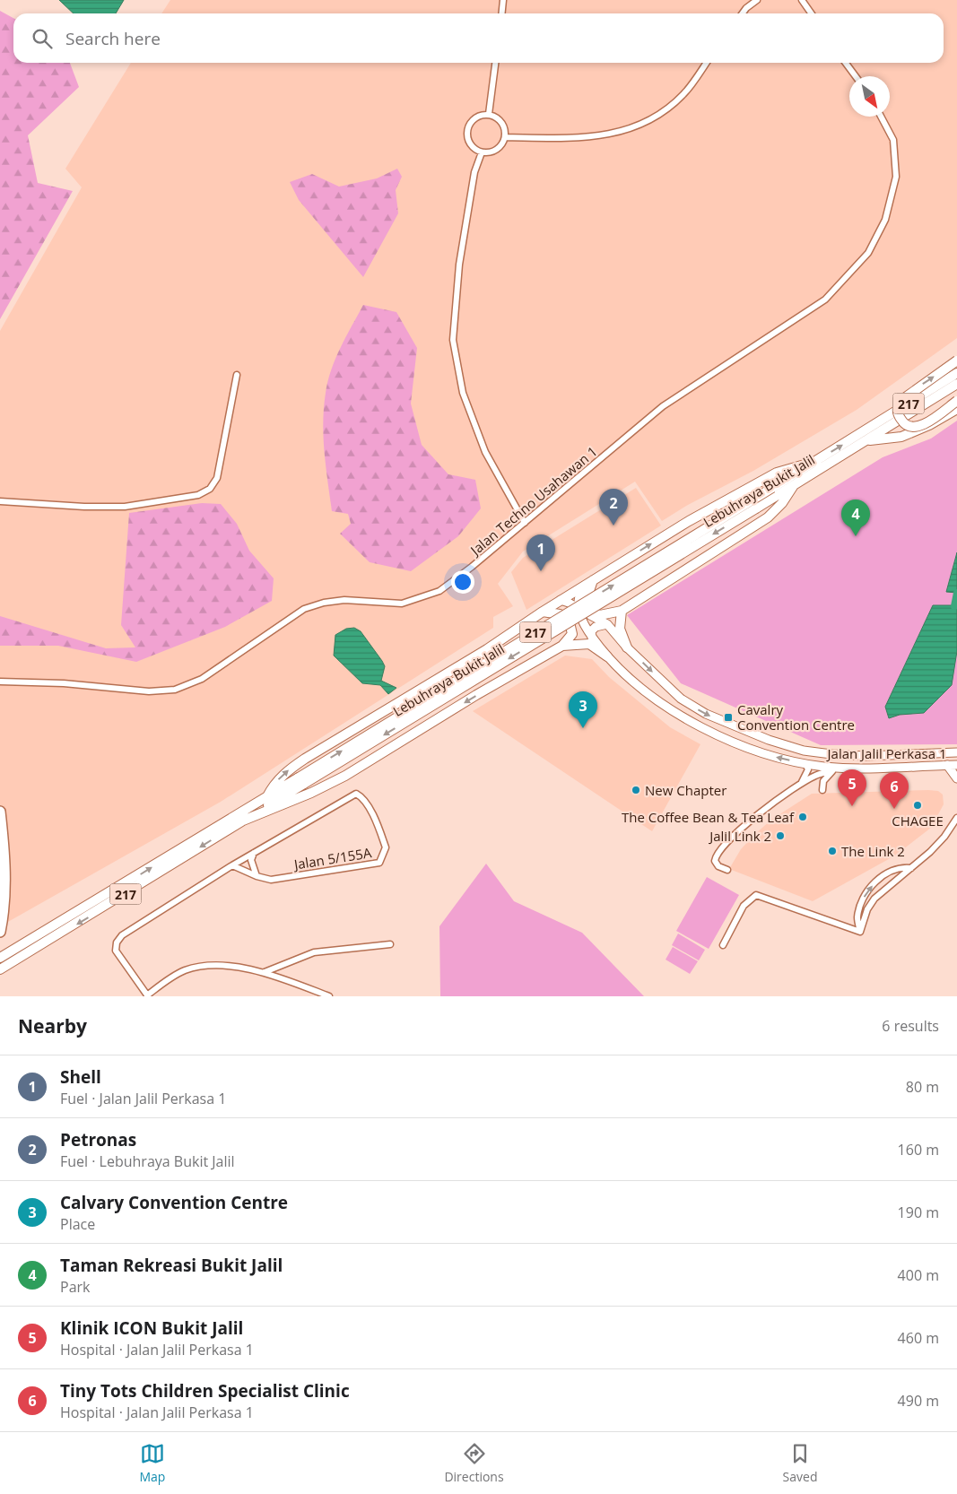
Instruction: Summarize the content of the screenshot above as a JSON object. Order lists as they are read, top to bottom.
{
  "streets": {
    "highway": ["217", "Lebuhraya Bukit Jalil"],
    "main road": ["Jalan Jalil Perkasa 1"],
    "street": ["Jalan Techno Usahawan 1", "Jalan 5/155A"]
  },
  "places": {
    "transit": ["Cavalry Convention Centre"],
    "other": [
      "New Chapter",
      "CHAGEE",
      "The Coffee Bean & Tea Leaf",
      "Jalil Link 2",
      "The Link 2"
    ]
  },
  "north": "bottom right",
  "page": {
    "search": "Search here",
    "pins": [
      "2",
      "4",
      "1",
      "3",
      "5",
      "6"
    ],
    "heading": ["Nearby", "6 results"],
    "list": [
      {
        "mark": "1",
        "name": "Shell",
        "note": "Fuel · Jalan Jalil Perkasa 1",
        "value": "80 m"
      },
      {
        "mark": "2",
        "name": "Petronas",
        "note": "Fuel · Lebuhraya Bukit Jalil",
        "value": "160 m"
      },
      {
        "mark": "3",
        "name": "Calvary Convention Centre",
        "note": "Place",
        "value": "190 m"
      },
      {
        "mark": "4",
        "name": "Taman Rekreasi Bukit Jalil",
        "note": "Park",
        "value": "400 m"
      },
      {
        "mark": "5",
        "name": "Klinik ICON Bukit Jalil",
        "note": "Hospital · Jalan Jalil Perkasa 1",
        "value": "460 m"
      },
      {
        "mark": "6",
        "name": "Tiny Tots Children Specialist Clinic",
        "note": "Hospital · Jalan Jalil Perkasa 1",
        "value": "490 m"
      }
    ],
    "nav": ["Map", "Directions", "Saved"]
  }
}
